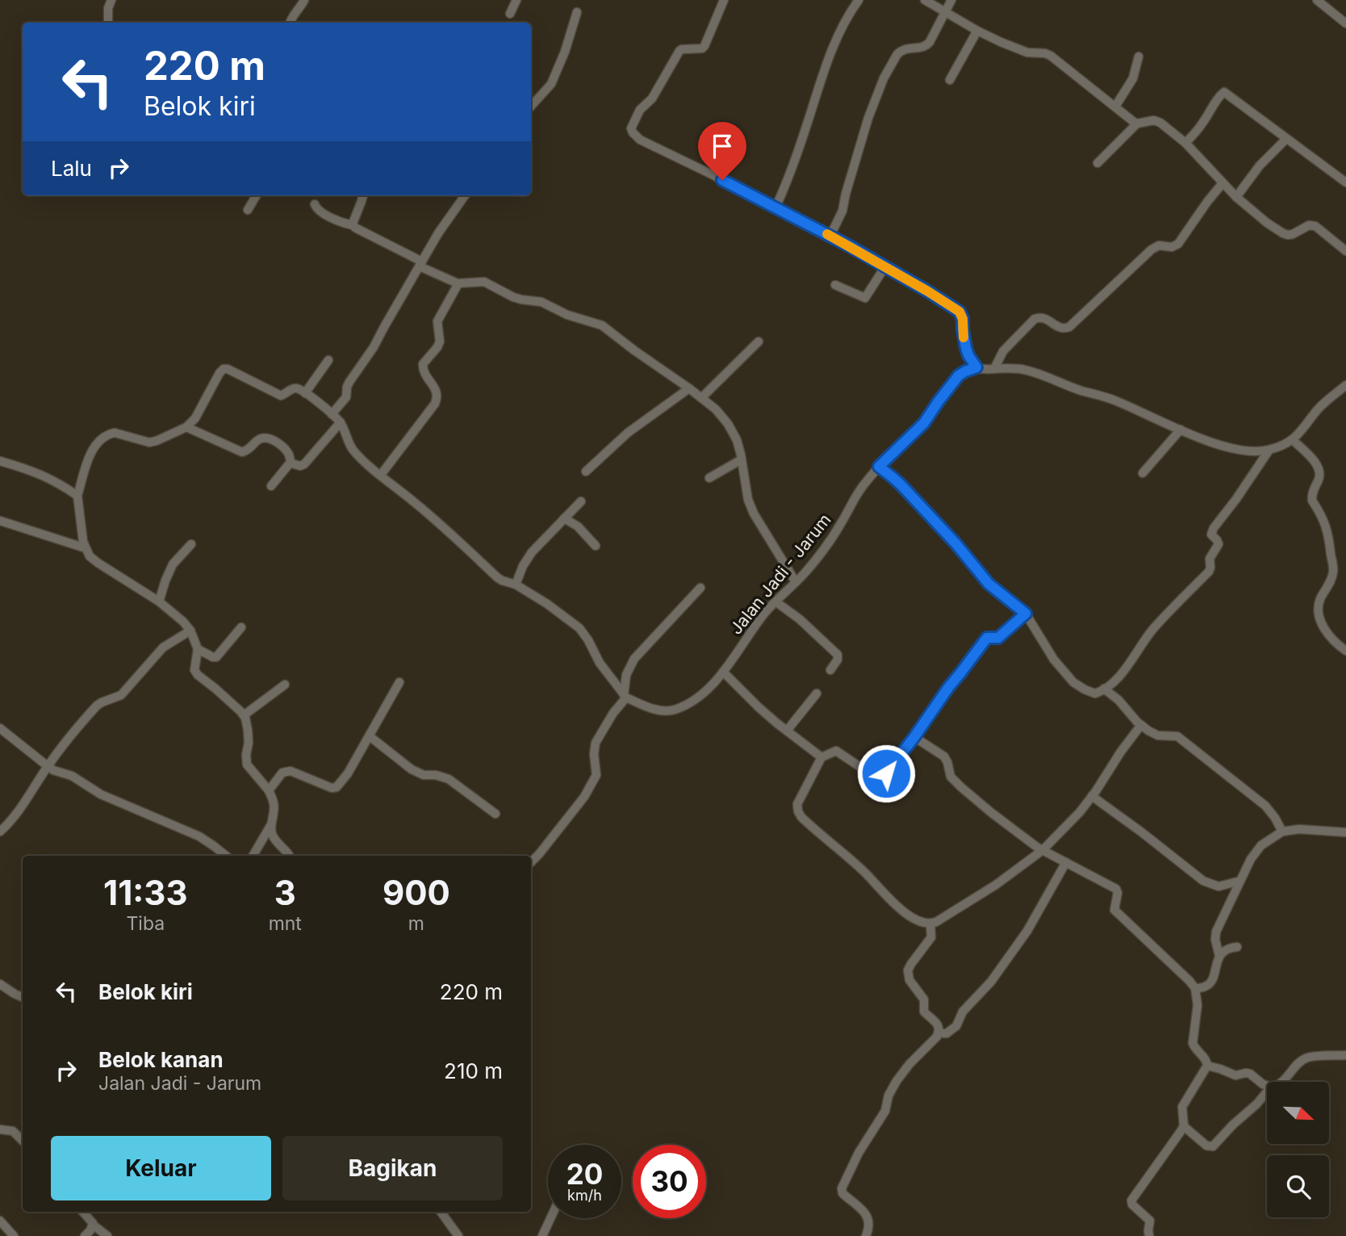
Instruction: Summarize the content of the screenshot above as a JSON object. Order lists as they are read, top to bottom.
{
  "streets": {
    "street": ["Jalan Jadi - Jarum"]
  },
  "north": "bottom right",
  "page": {
    "turn": ["220 m", "Belok kiri"],
    "then": "Lalu",
    "eta": [
      "11:33",
      "Tiba",
      "3",
      "mnt",
      "900",
      "m"
    ],
    "list": [
      {
        "name": "Belok kiri",
        "value": "220 m"
      },
      {
        "name": "Belok kanan",
        "note": "Jalan Jadi - Jarum",
        "value": "210 m"
      }
    ],
    "buttons": ["Keluar", "Bagikan"],
    "speed": "20 km/h",
    "limit": "30"
  }
}
